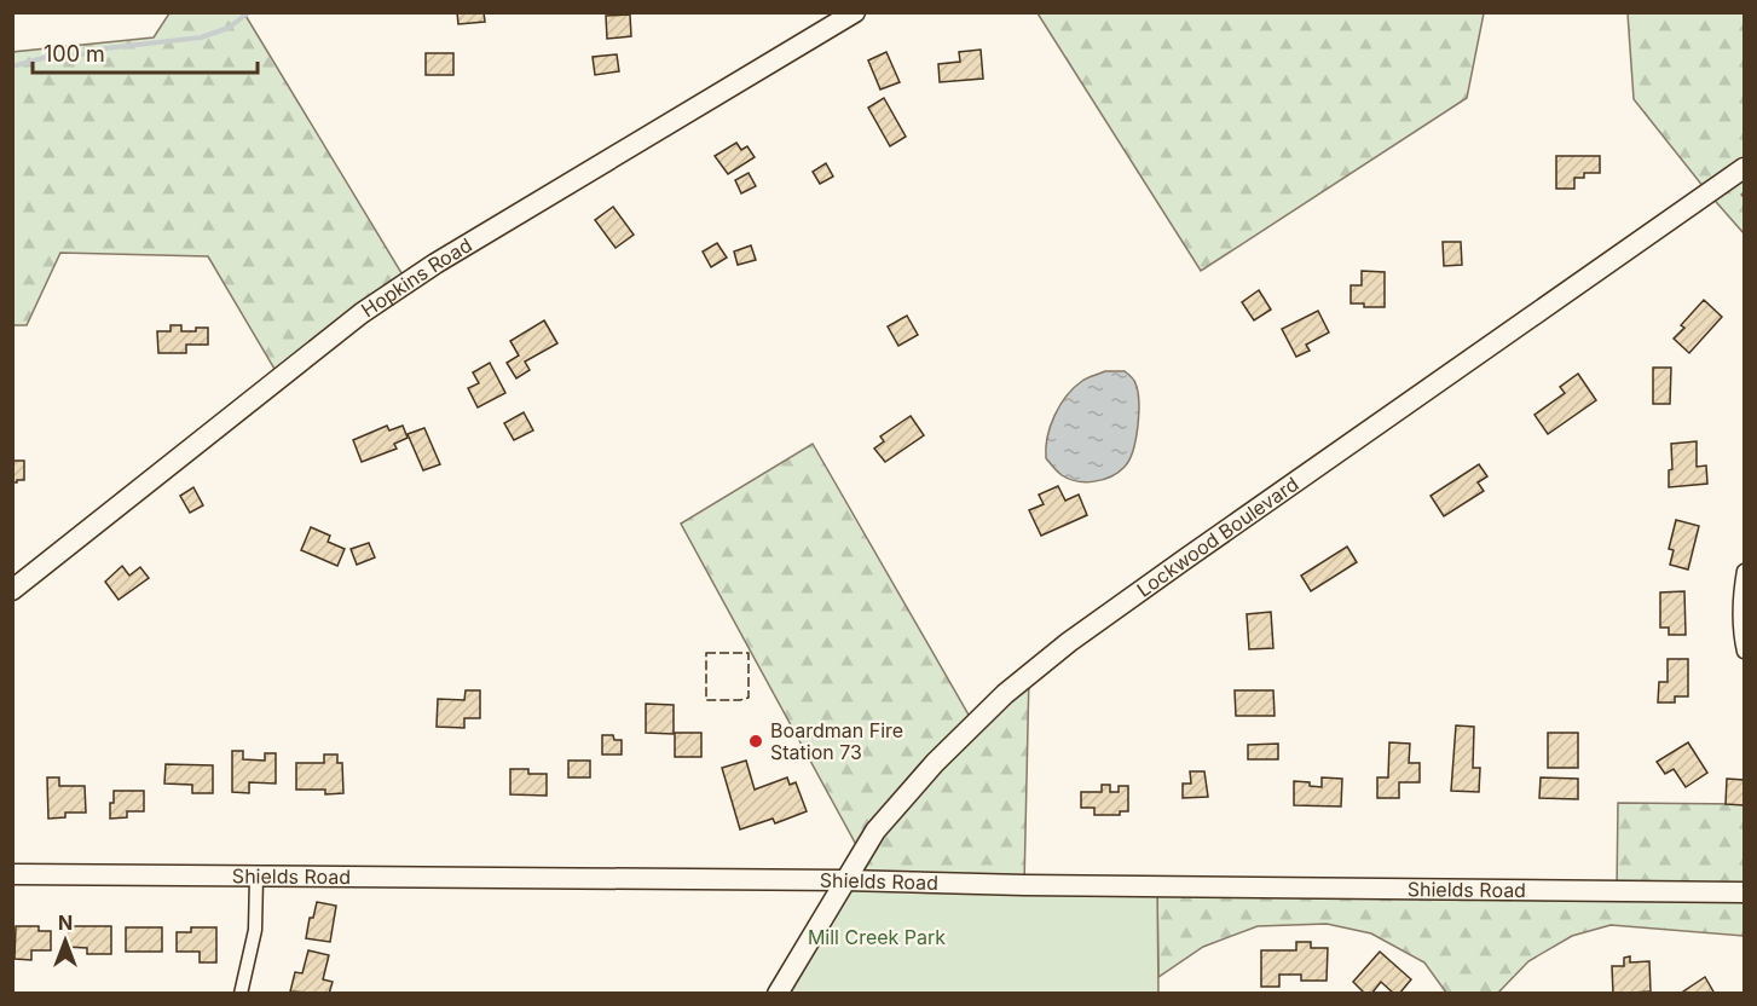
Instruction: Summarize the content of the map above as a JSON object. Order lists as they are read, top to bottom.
{
  "streets": {
    "main road": ["Hopkins Road", "Lockwood Boulevard", "Shields Road"]
  },
  "crossings": [
    ["Lockwood Boulevard", "Shields Road"]
  ],
  "parks": ["Mill Creek Park"],
  "places": ["Boardman Fire Station 73"],
  "scale_bar": "100 m",
  "north": "top"
}
